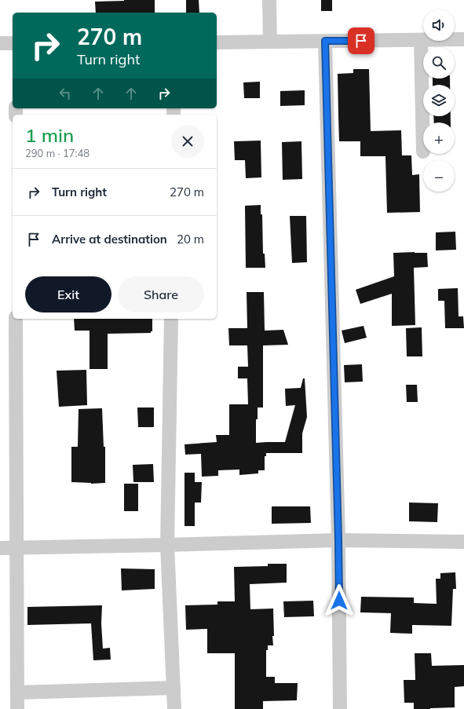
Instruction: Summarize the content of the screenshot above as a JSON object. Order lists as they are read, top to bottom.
{
  "page": {
    "map_buttons": ["+", "−"],
    "turn": ["270 m", "Turn right"],
    "heading": ["1 min", "290 m · 17:48"],
    "list": [
      {
        "name": "Turn right",
        "value": "270 m"
      },
      {
        "name": "Arrive at destination",
        "value": "20 m"
      }
    ],
    "buttons": ["Exit", "Share"]
  }
}
